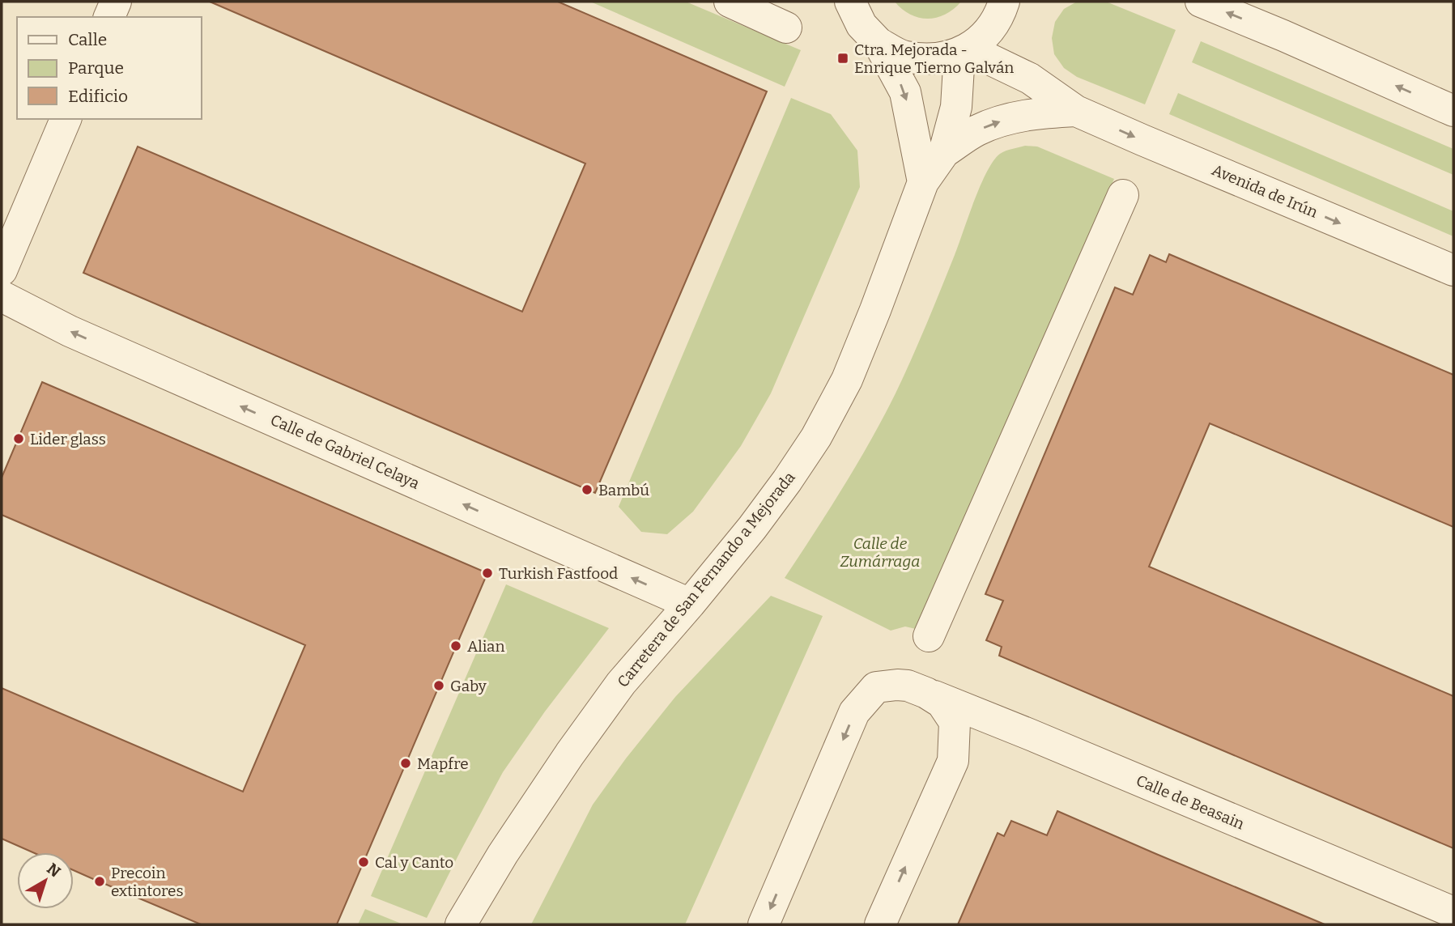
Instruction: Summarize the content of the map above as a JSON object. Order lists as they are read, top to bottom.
{
  "streets": {
    "street": [
      "Avenida de Irún",
      "Calle de Gabriel Celaya",
      "Carretera de San Fernando a Mejorada",
      "Calle de Beasain"
    ]
  },
  "crossings": [
    ["Avenida de Irún", "Carretera de San Fernando a Mejorada"],
    ["Calle de Gabriel Celaya", "Carretera de San Fernando a Mejorada"]
  ],
  "one_way": ["Calle de Gabriel Celaya"],
  "parks": ["Calle de Zumárraga"],
  "places": {
    "transit": ["Ctra. Mejorada - Enrique Tierno Galván"],
    "other": [
      "Lider glass",
      "Bambú",
      "Turkish Fastfood",
      "Alian",
      "Gaby",
      "Mapfre",
      "Cal y Canto",
      "Precoin extintores"
    ]
  },
  "legend": ["Calle", "Parque", "Edificio"],
  "north": "top right"
}
